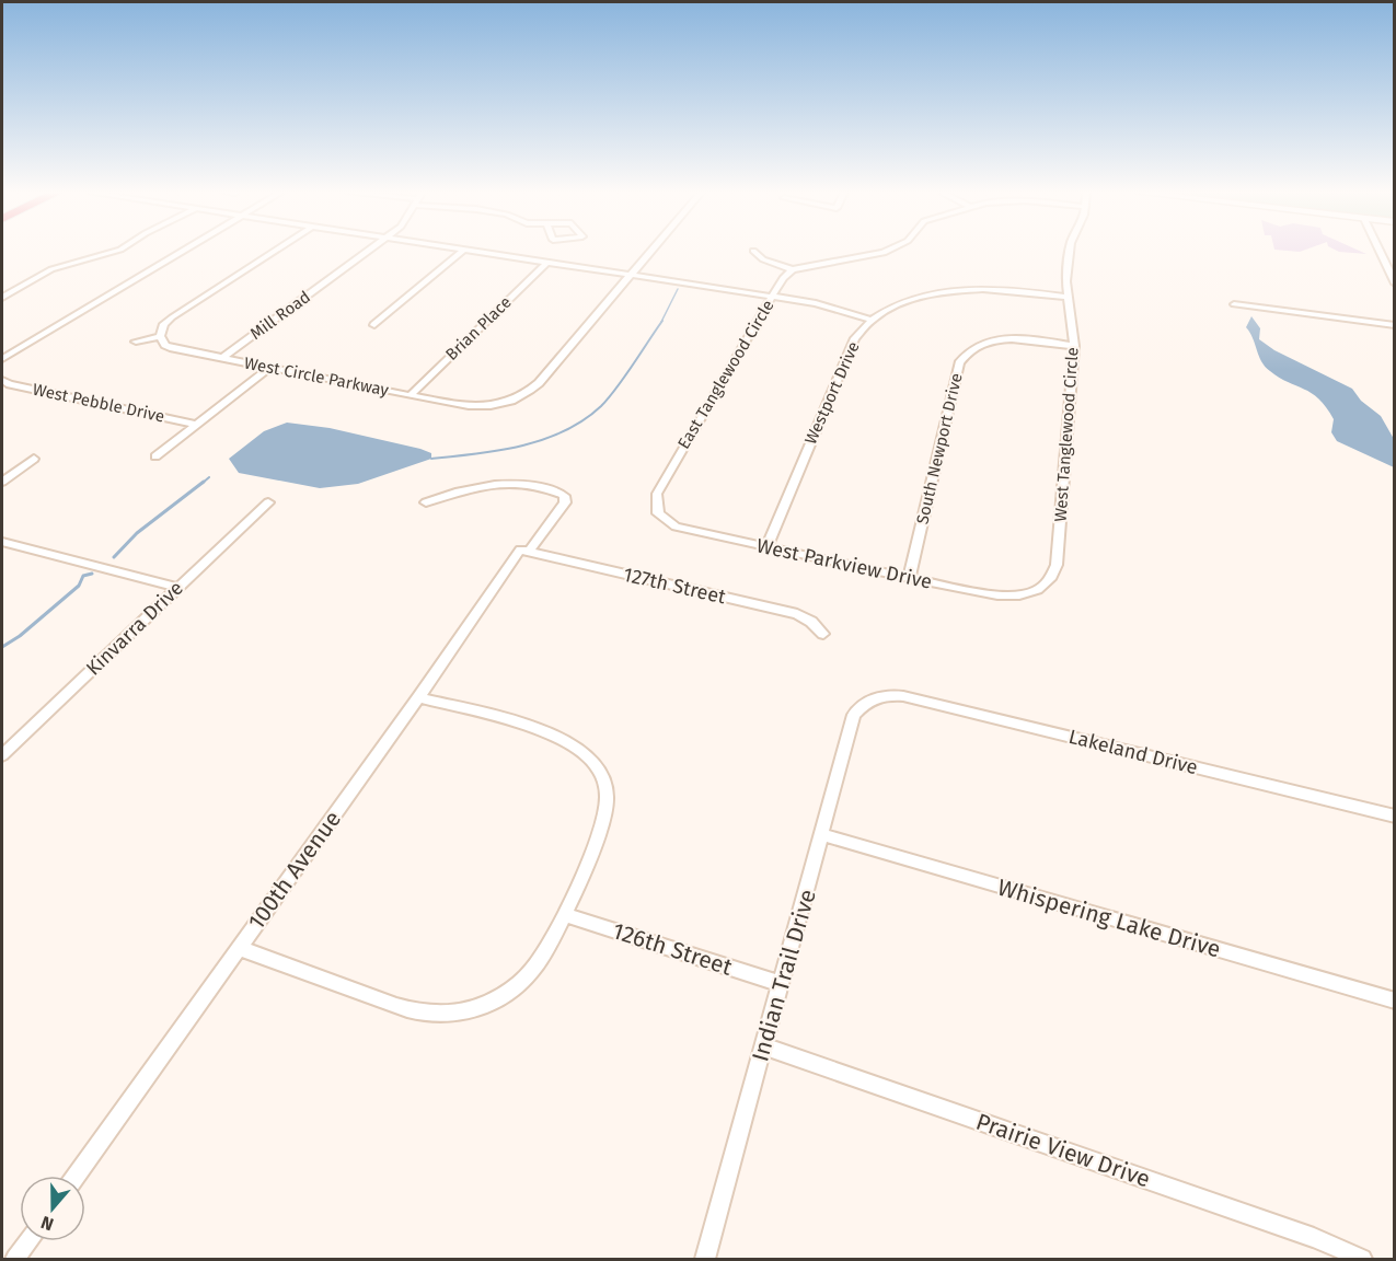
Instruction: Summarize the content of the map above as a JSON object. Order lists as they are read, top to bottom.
{
  "streets": {
    "street": [
      "Mill Road",
      "Brian Place",
      "East Tanglewood Circle",
      "West Circle Parkway",
      "Westport Drive",
      "West Pebble Drive",
      "West Tanglewood Circle",
      "South Newport Drive",
      "West Parkview Drive",
      "127th Street",
      "Kinvarra Drive",
      "Lakeland Drive",
      "100th Avenue",
      "Whispering Lake Drive",
      "126th Street",
      "Indian Trail Drive",
      "Prairie View Drive"
    ]
  },
  "crossings": [
    ["Mill Road", "West Circle Parkway"],
    ["Brian Place", "West Circle Parkway"],
    ["East Tanglewood Circle", "West Parkview Drive"],
    ["Westport Drive", "West Tanglewood Circle"],
    ["Westport Drive", "West Parkview Drive"],
    ["West Tanglewood Circle", "South Newport Drive"],
    ["West Tanglewood Circle", "West Parkview Drive"],
    ["South Newport Drive", "West Parkview Drive"],
    ["127th Street", "100th Avenue"],
    ["Lakeland Drive", "Indian Trail Drive"],
    ["Whispering Lake Drive", "Indian Trail Drive"],
    ["126th Street", "Indian Trail Drive"],
    ["Indian Trail Drive", "Prairie View Drive"]
  ],
  "north": "bottom"
}
